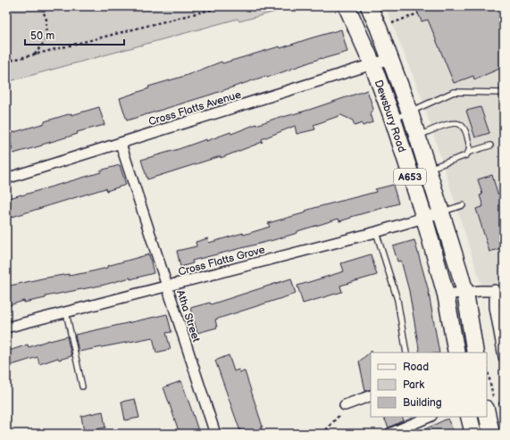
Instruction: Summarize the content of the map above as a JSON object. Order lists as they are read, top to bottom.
{
  "streets": {
    "main road": ["Dewsbury Road", "A653"],
    "street": ["Cross Flatts Avenue", "Cross Flatts Grove", "Atha Street"]
  },
  "crossings": [
    ["Cross Flatts Avenue", "Dewsbury Road"],
    ["Cross Flatts Avenue", "Atha Street"],
    ["Dewsbury Road", "Cross Flatts Grove"],
    ["Cross Flatts Grove", "Atha Street"]
  ],
  "legend": ["Road", "Park", "Building"],
  "scale_bar": "50 m"
}
